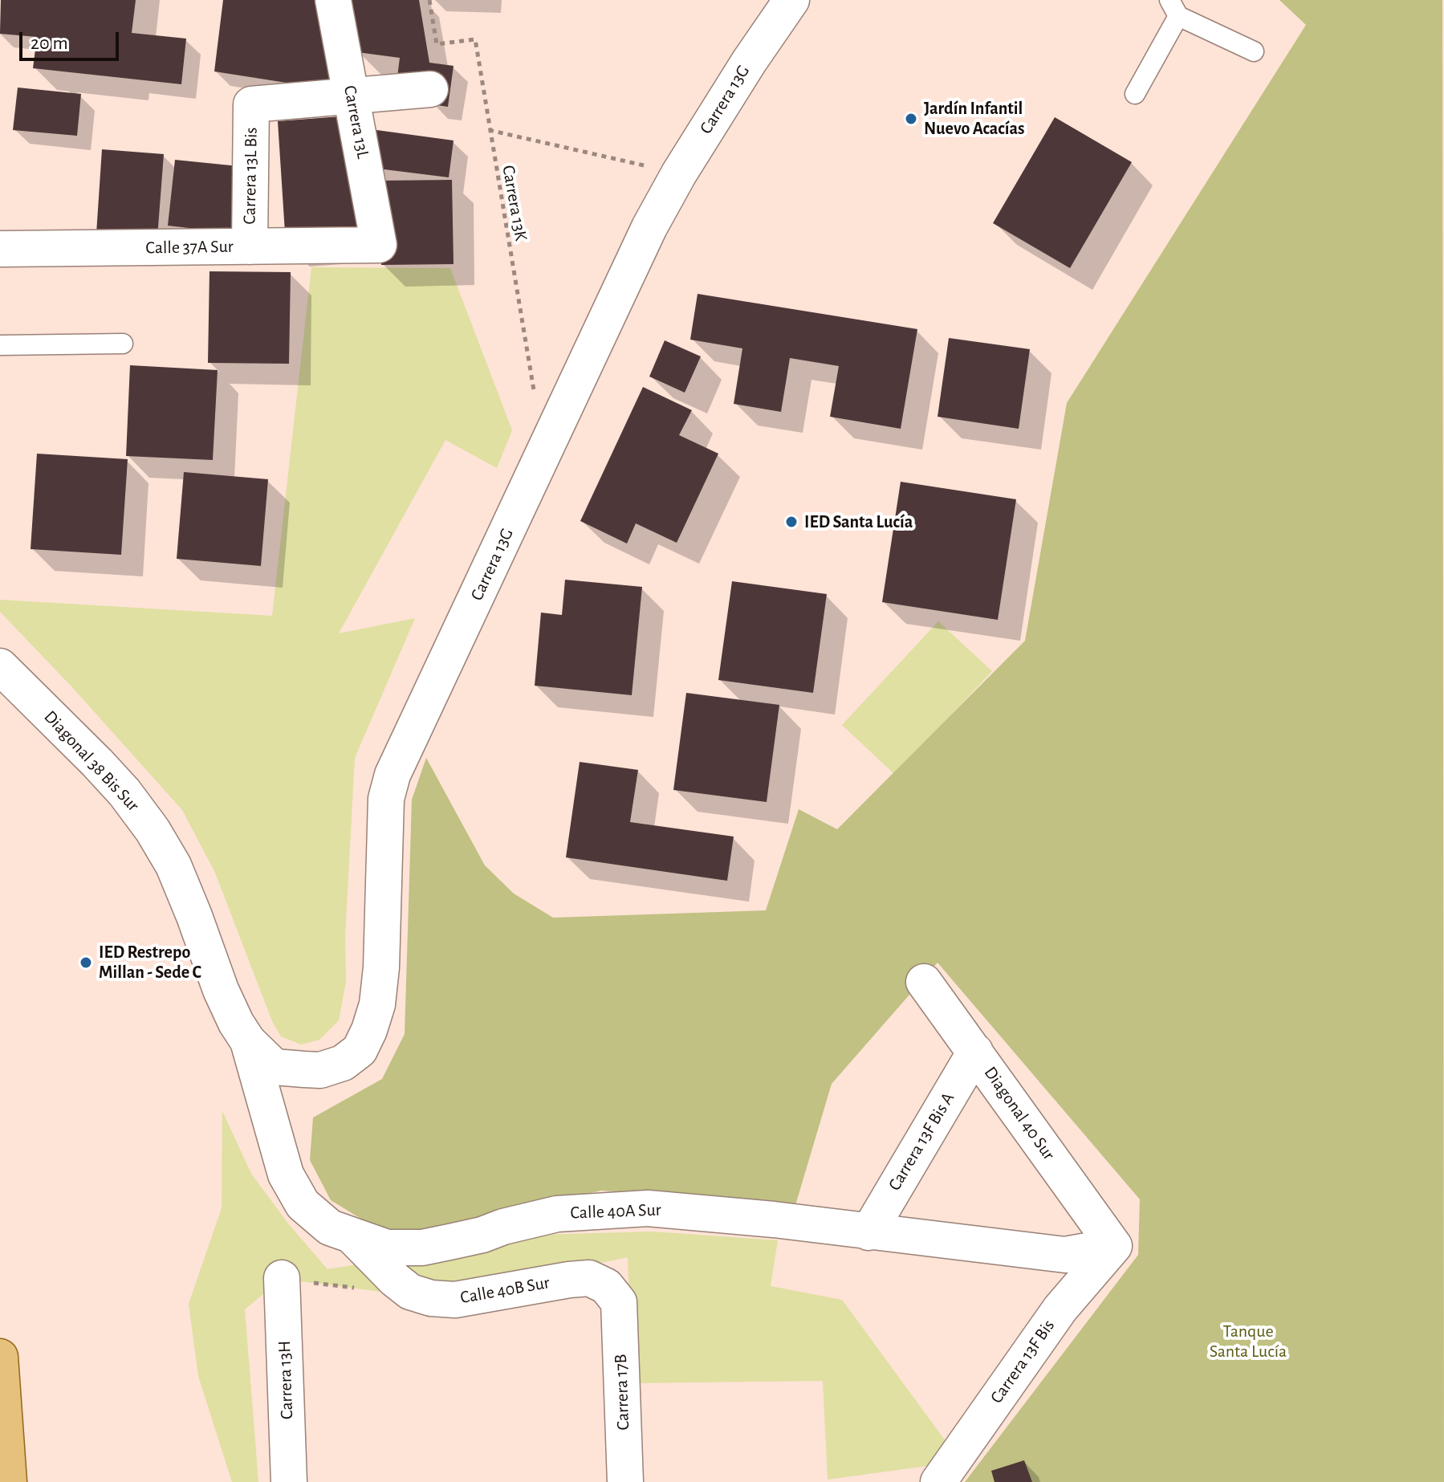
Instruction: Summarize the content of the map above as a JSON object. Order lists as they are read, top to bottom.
{
  "streets": {
    "street": [
      "Carrera 13G",
      "Carrera 13L",
      "Carrera 13L Bis",
      "Calle 37A Sur",
      "Diagonal 38 Bis Sur",
      "Diagonal 40 Sur",
      "Carrera 13F Bis A",
      "Calle 40A Sur",
      "Calle 40B Sur",
      "Carrera 13F Bis",
      "Carrera 13H",
      "Carrera 17B"
    ],
    "path": ["Carrera 13K"]
  },
  "crossings": [
    ["Carrera 13G", "Diagonal 38 Bis Sur"],
    ["Carrera 13G", "Calle 40A Sur"],
    ["Carrera 13L", "Carrera 13L Bis"],
    ["Carrera 13L", "Calle 37A Sur"],
    ["Carrera 13L Bis", "Calle 37A Sur"],
    ["Diagonal 38 Bis Sur", "Calle 40A Sur"],
    ["Diagonal 40 Sur", "Carrera 13F Bis A"],
    ["Diagonal 40 Sur", "Calle 40A Sur"],
    ["Diagonal 40 Sur", "Carrera 13F Bis"],
    ["Carrera 13F Bis A", "Calle 40A Sur"],
    ["Calle 40A Sur", "Calle 40B Sur"],
    ["Calle 40A Sur", "Carrera 13F Bis"],
    ["Calle 40B Sur", "Carrera 17B"]
  ],
  "parks": ["Tanque Santa Lucía"],
  "places": ["Jardín Infantil Nuevo Acacías", "IED Santa Lucía", "IED Restrepo Millan - Sede C"],
  "scale_bar": "20 m"
}
